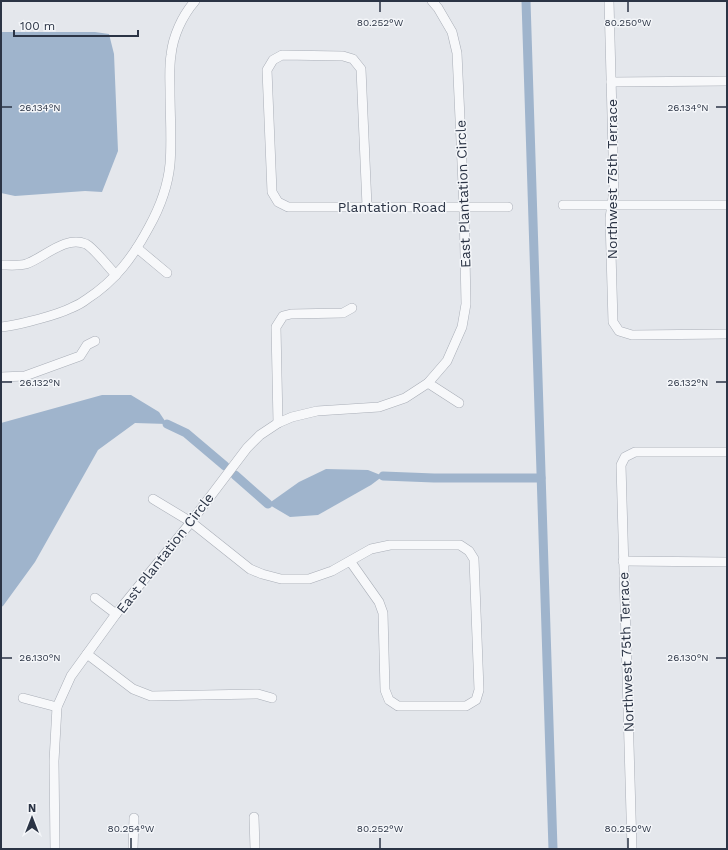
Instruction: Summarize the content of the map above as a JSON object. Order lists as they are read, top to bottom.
{
  "streets": {
    "street": ["Northwest 75th Terrace", "East Plantation Circle", "Plantation Road"]
  },
  "crossings": [
    ["East Plantation Circle", "Plantation Road"]
  ],
  "scale_bar": "100 m",
  "north": "top",
  "coordinates": [
    "80.252°W",
    "80.250°W",
    "26.134°N",
    "26.132°N",
    "26.130°N",
    "80.254°W"
  ]
}
